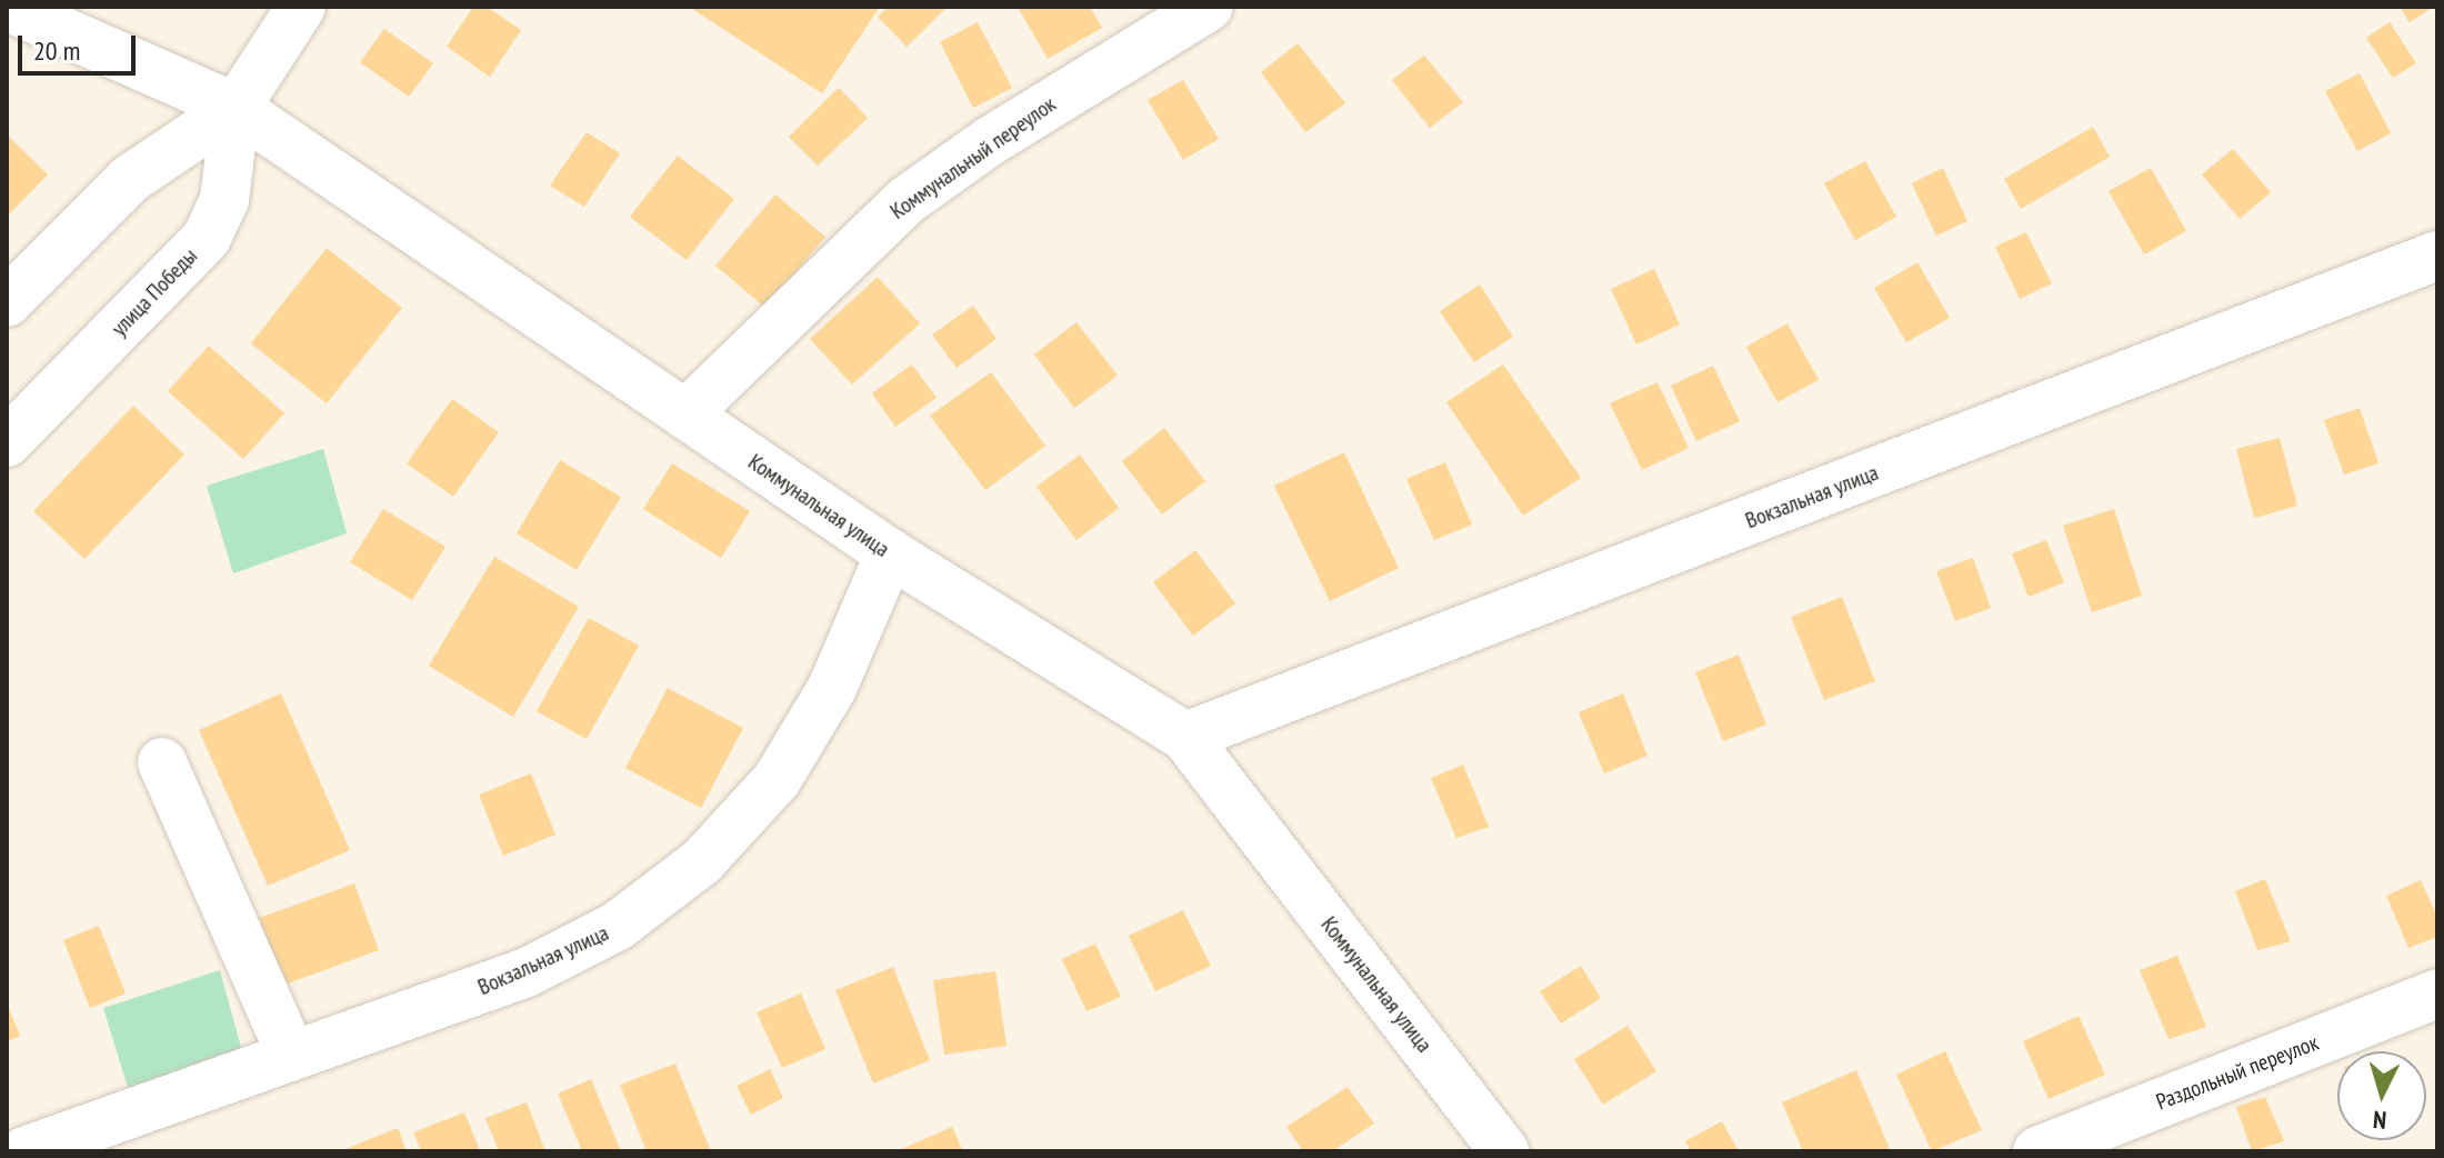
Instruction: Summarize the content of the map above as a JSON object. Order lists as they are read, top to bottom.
{
  "streets": {
    "street": [
      "Коммунальный переулок",
      "улица Победы",
      "Вокзальная улица",
      "Коммунальная улица",
      "Раздольный переулок"
    ]
  },
  "crossings": [
    ["Коммунальный переулок", "Коммунальная улица"],
    ["улица Победы", "Коммунальная улица"],
    ["Вокзальная улица", "Коммунальная улица"]
  ],
  "scale_bar": "20 m",
  "north": "bottom"
}
